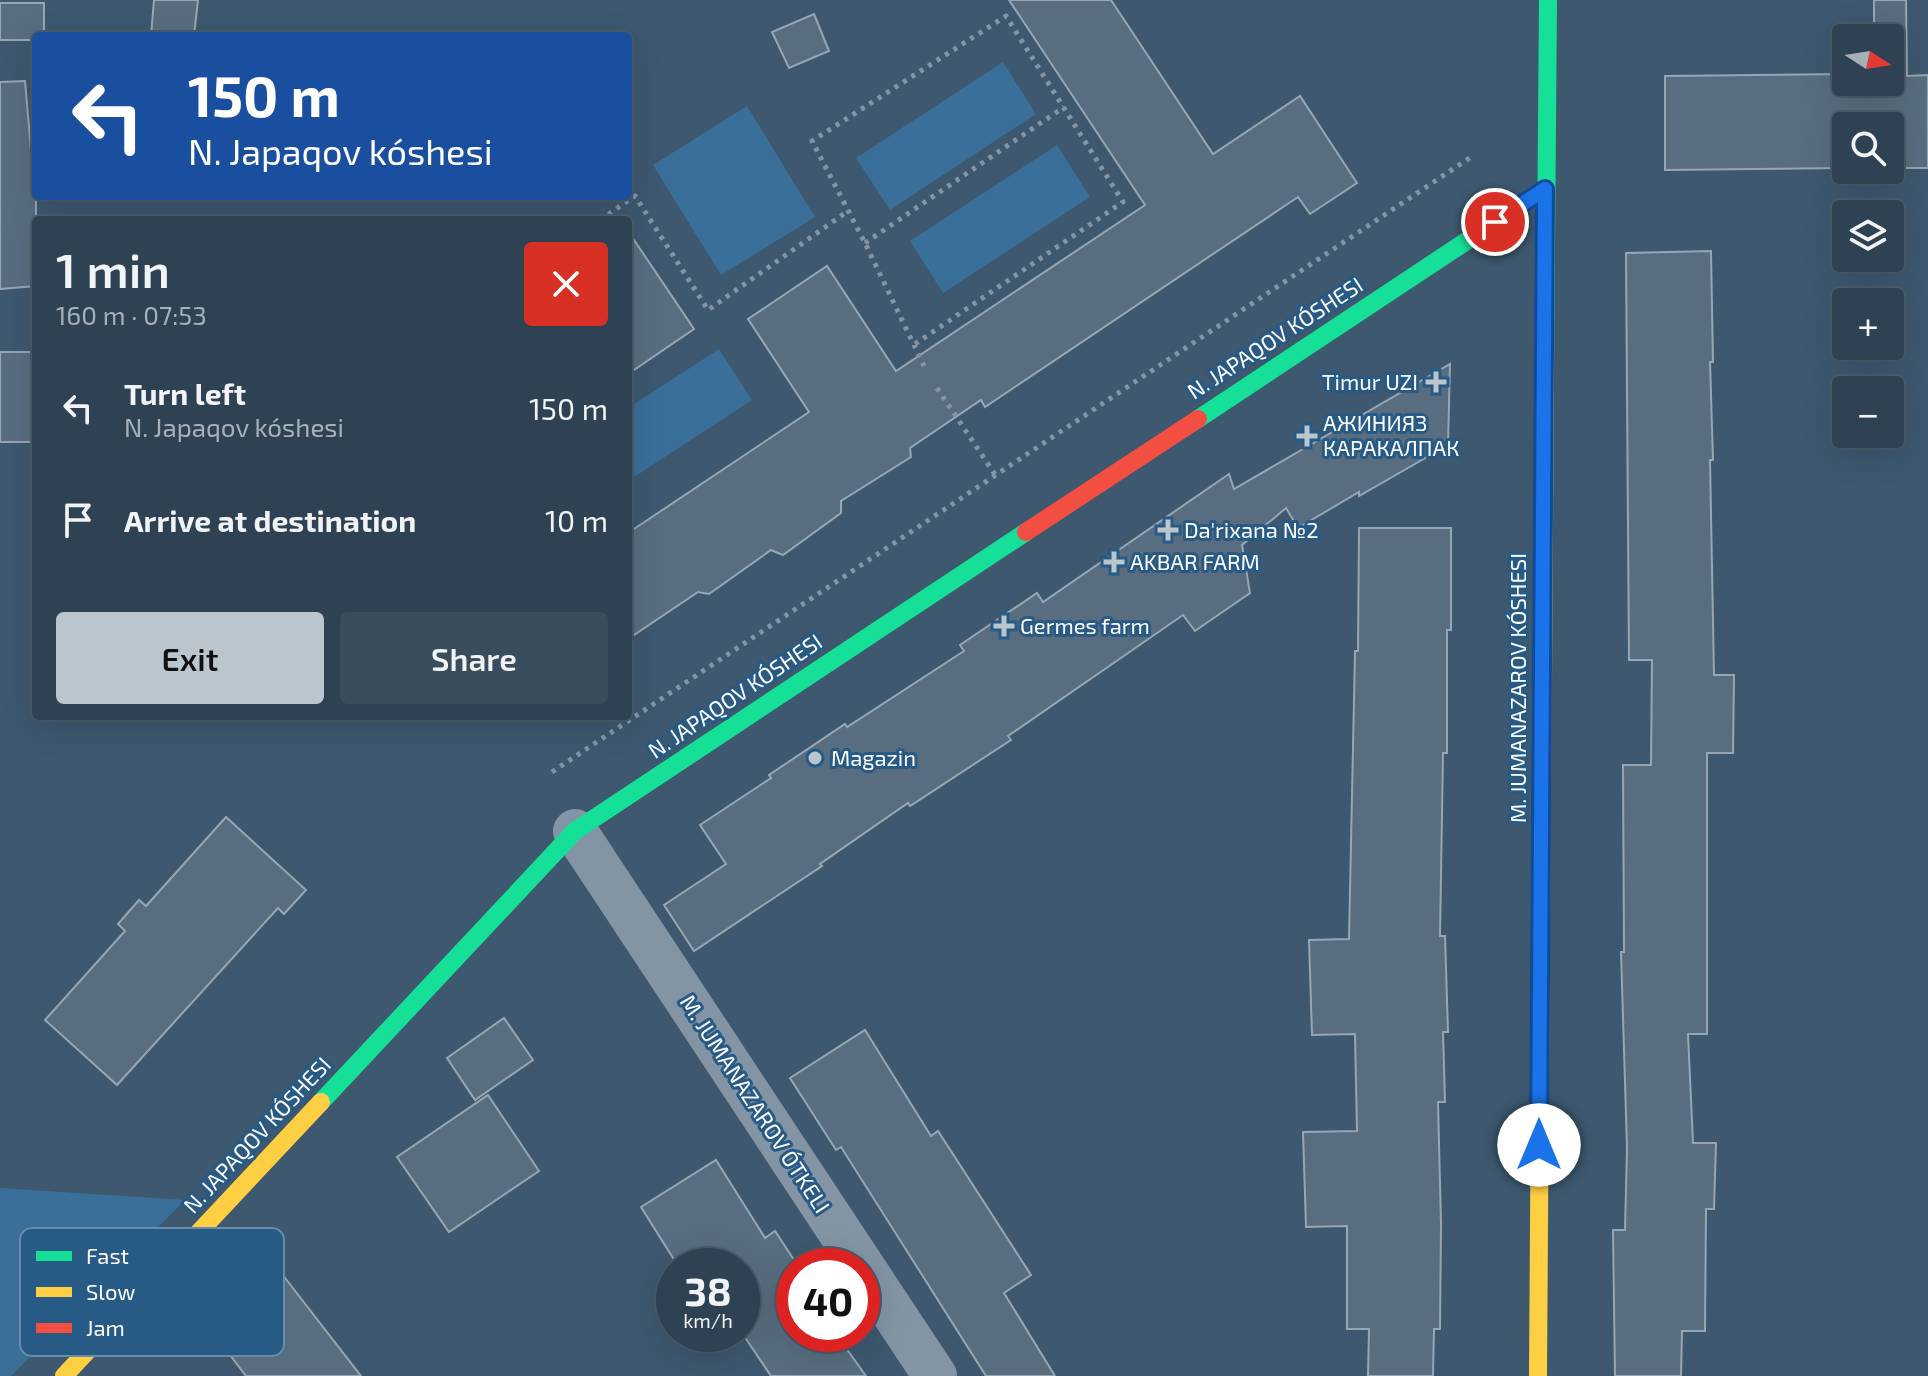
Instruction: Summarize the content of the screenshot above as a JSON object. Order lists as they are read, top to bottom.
{
  "streets": {
    "main road": ["N. JAPAQOV KÓSHESI", "M. JUMANAZAROV KÓSHESI"],
    "street": ["M. JUMANAZAROV ÓTKELI"]
  },
  "crossings": [
    ["N. JAPAQOV KÓSHESI", "M. JUMANAZAROV KÓSHESI"],
    ["N. JAPAQOV KÓSHESI", "M. JUMANAZAROV ÓTKELI"]
  ],
  "places": {
    "health": [
      "Timur UZI",
      "АЖИНИЯЗ КАРАКАЛПАК",
      "Da'rixana №2",
      "AKBAR FARM",
      "Germes farm"
    ],
    "other": ["Magazin"]
  },
  "legend": ["Fast", "Slow", "Jam"],
  "north": "right",
  "page": {
    "map_buttons": ["+", "−"],
    "turn": ["150 m", "N. Japaqov kóshesi"],
    "heading": ["1 min", "160 m · 07:53"],
    "list": [
      {
        "name": "Turn left",
        "note": "N. Japaqov kóshesi",
        "value": "150 m"
      },
      {
        "name": "Arrive at destination",
        "value": "10 m"
      }
    ],
    "buttons": ["Exit", "Share"],
    "speed": "38 km/h",
    "limit": "40"
  }
}
